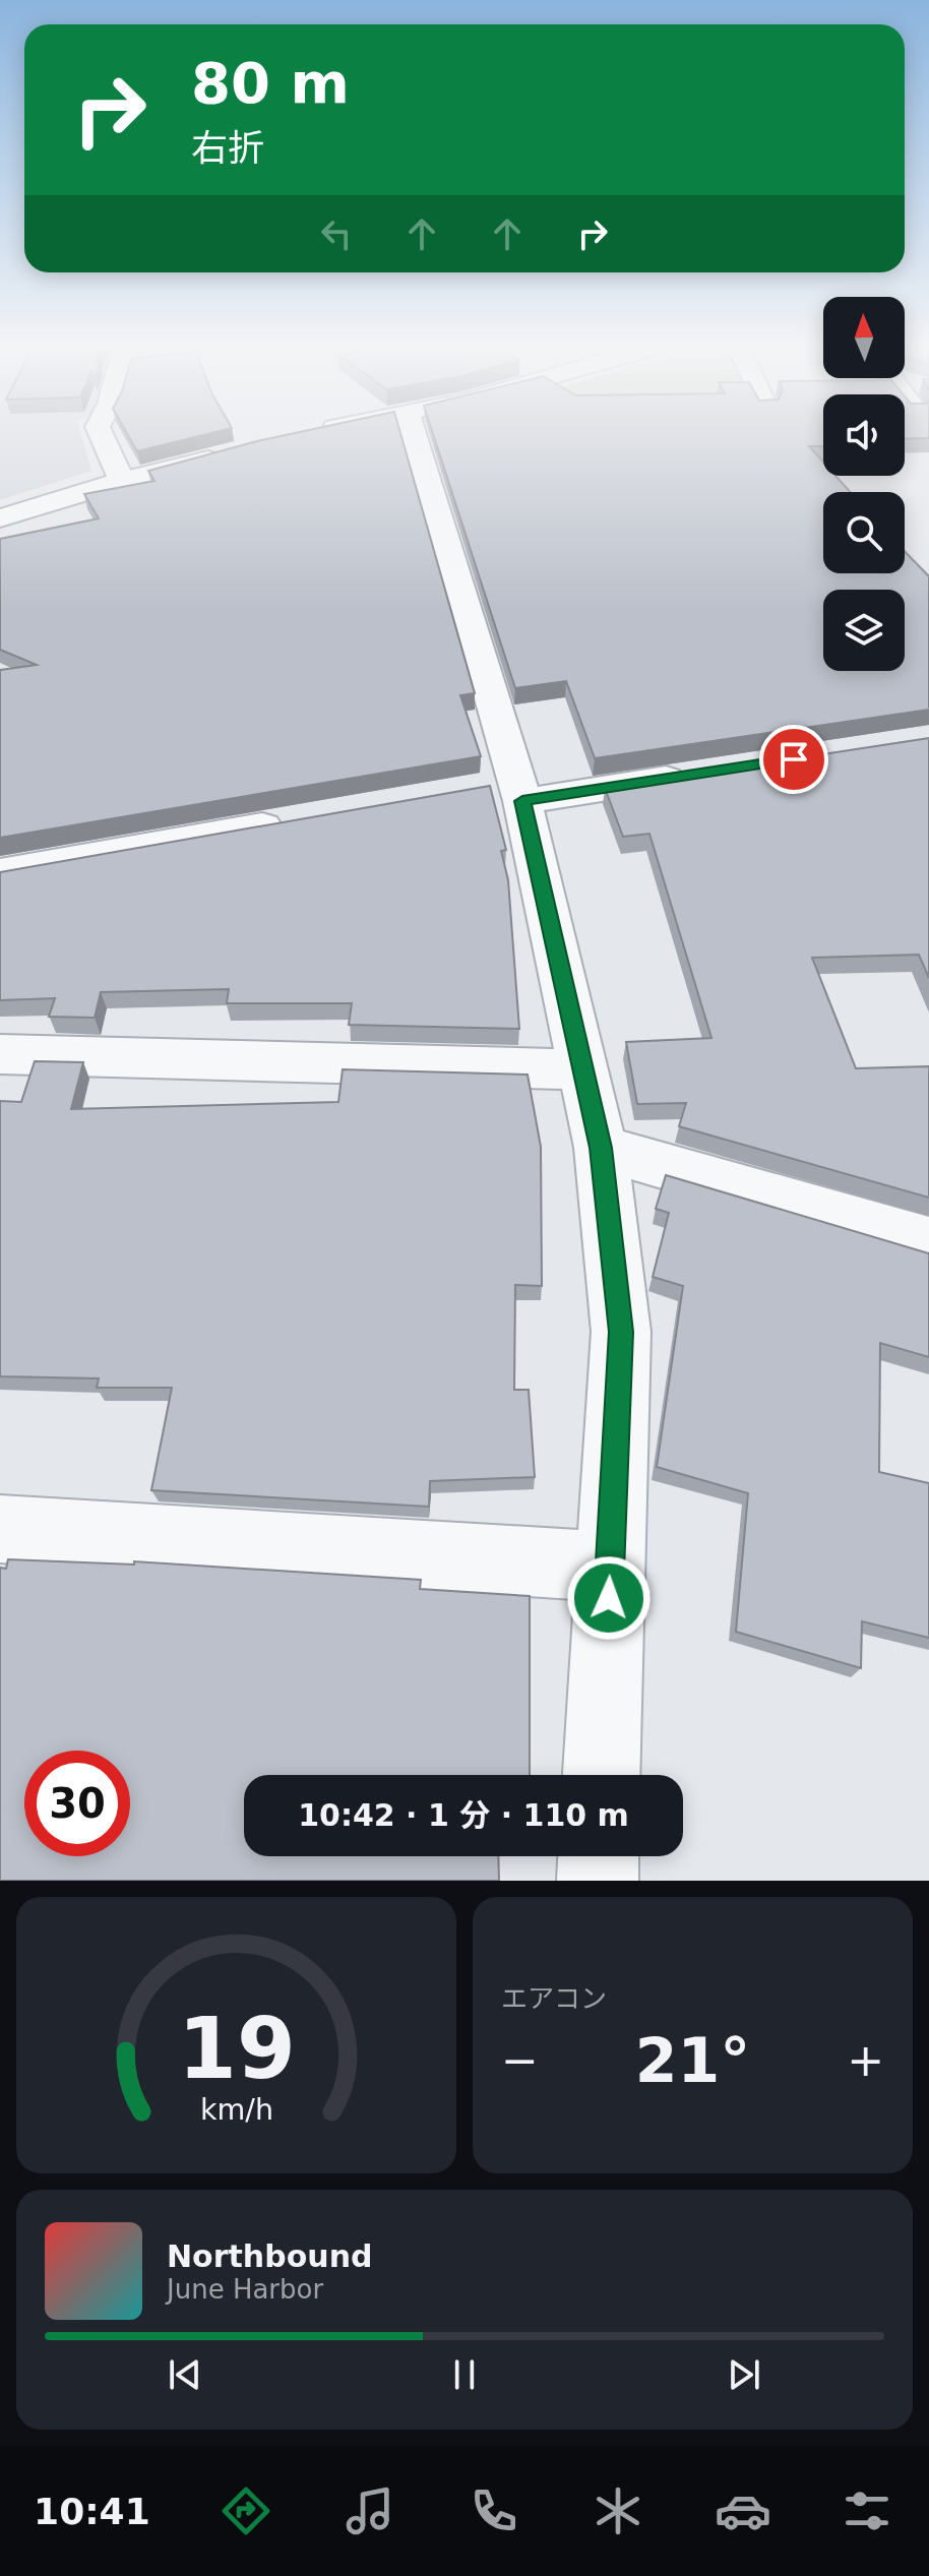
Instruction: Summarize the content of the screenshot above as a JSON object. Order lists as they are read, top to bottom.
{
  "north": "top",
  "page": {
    "turn": ["80 m", "右折"],
    "limit": "30",
    "trip": "10:42 · 1 分 · 110 m",
    "tile": "エアコン",
    "heat": ["−", "21°", "+"],
    "song": ["Northbound", "June Harbor"],
    "tabs": "10:41",
    "gauge": ["19", "km/h"]
  }
}
